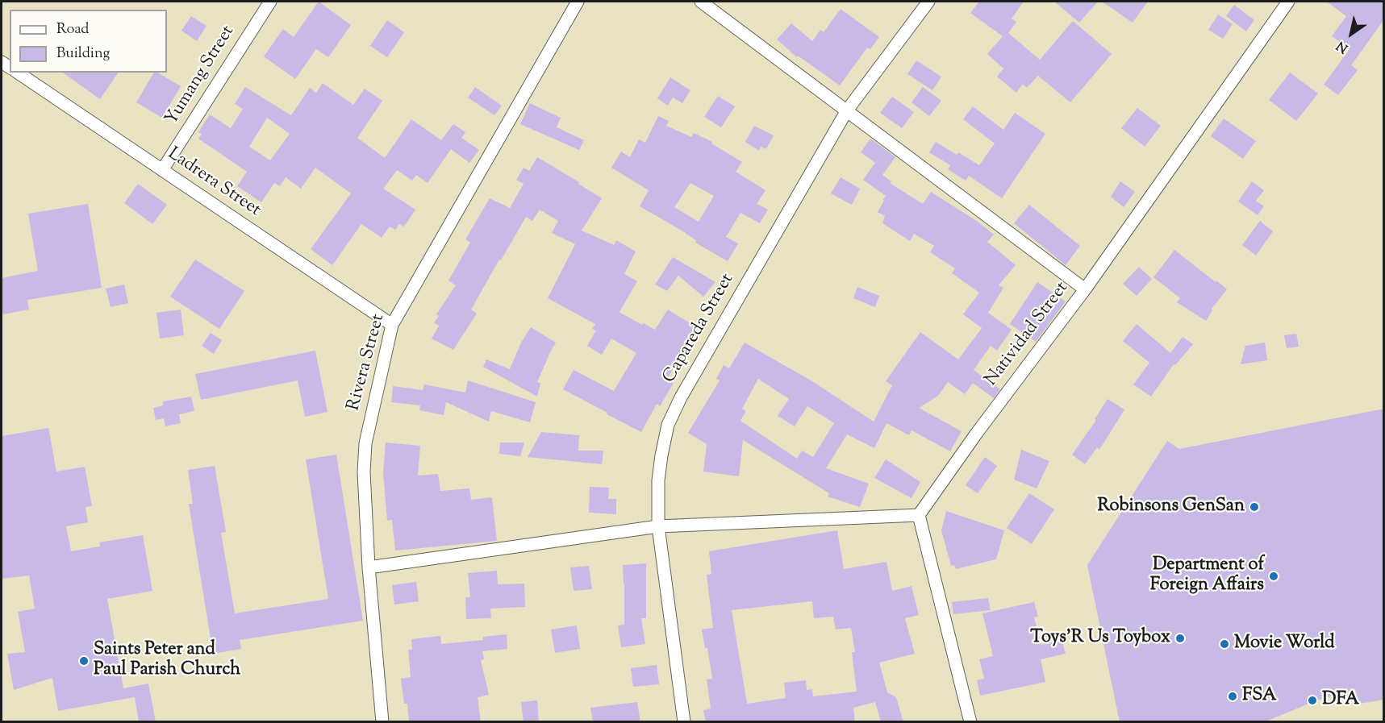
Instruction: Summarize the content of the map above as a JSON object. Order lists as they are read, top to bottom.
{
  "streets": {
    "street": [
      "Yumang Street",
      "Ladrera Street",
      "Capareda Street",
      "Natividad Street",
      "Rivera Street"
    ]
  },
  "crossings": [
    ["Yumang Street", "Ladrera Street"],
    ["Ladrera Street", "Rivera Street"]
  ],
  "places": [
    "Robinsons GenSan",
    "Department of Foreign Affairs",
    "Toys'R Us Toybox",
    "Movie World",
    "Saints Peter and Paul Parish Church",
    "FSA",
    "DFA"
  ],
  "legend": ["Road", "Building"],
  "north": "bottom left"
}
